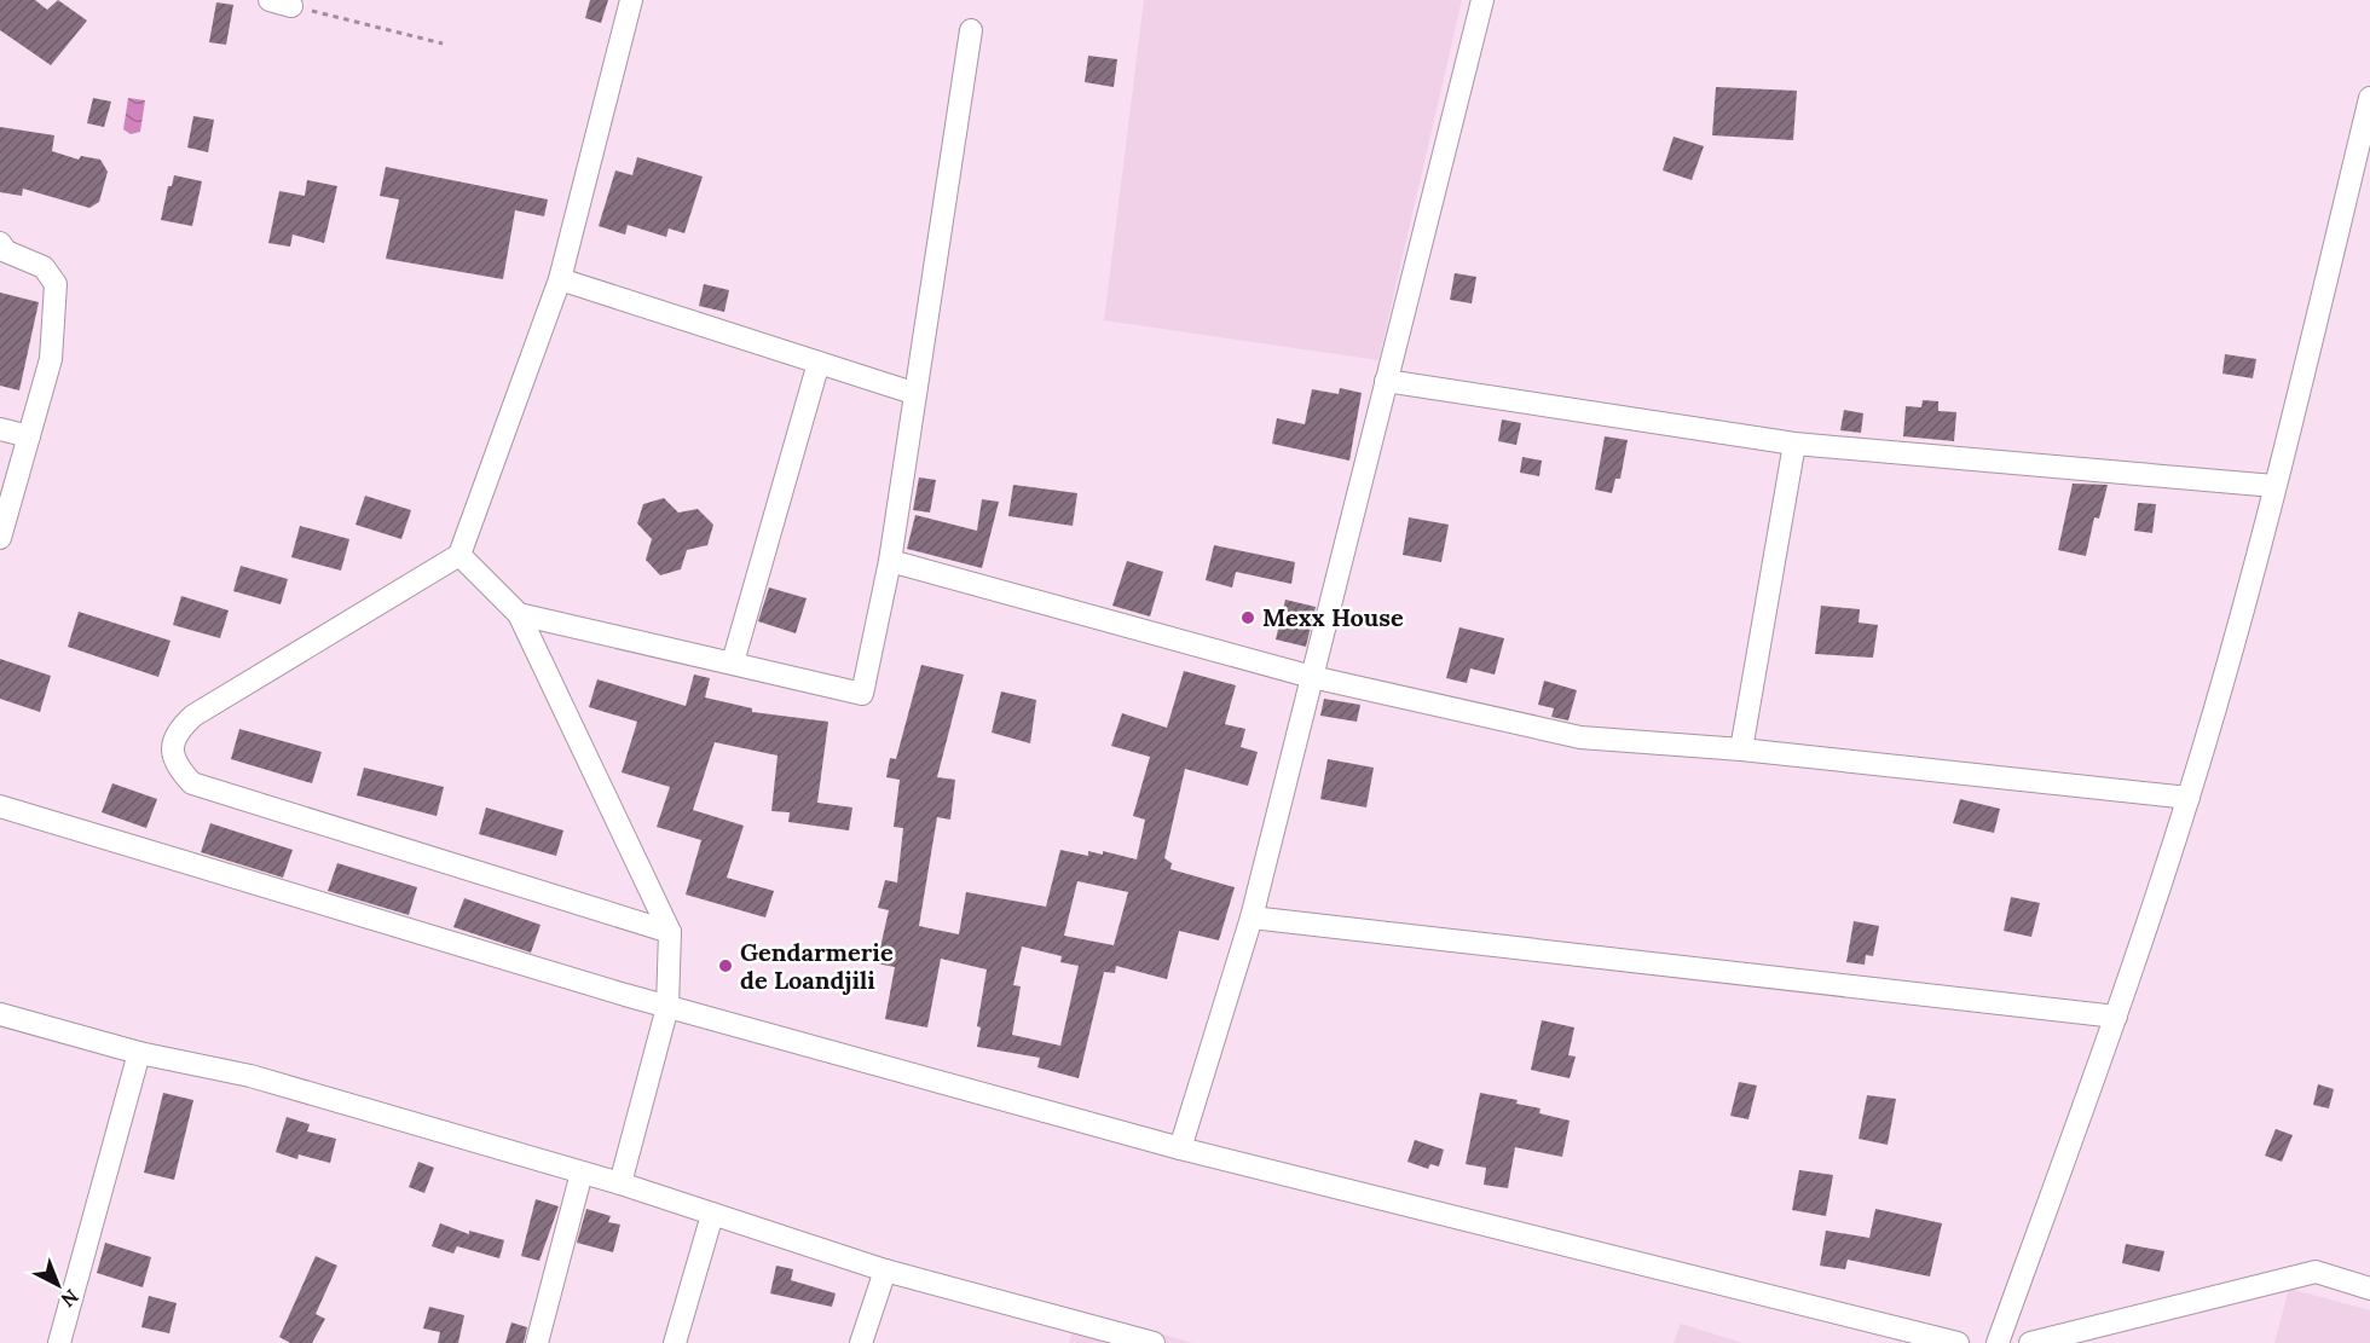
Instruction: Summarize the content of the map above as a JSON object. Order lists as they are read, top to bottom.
{
  "places": ["Mexx House", "Gendarmerie de Loandjili"],
  "north": "bottom right"
}
